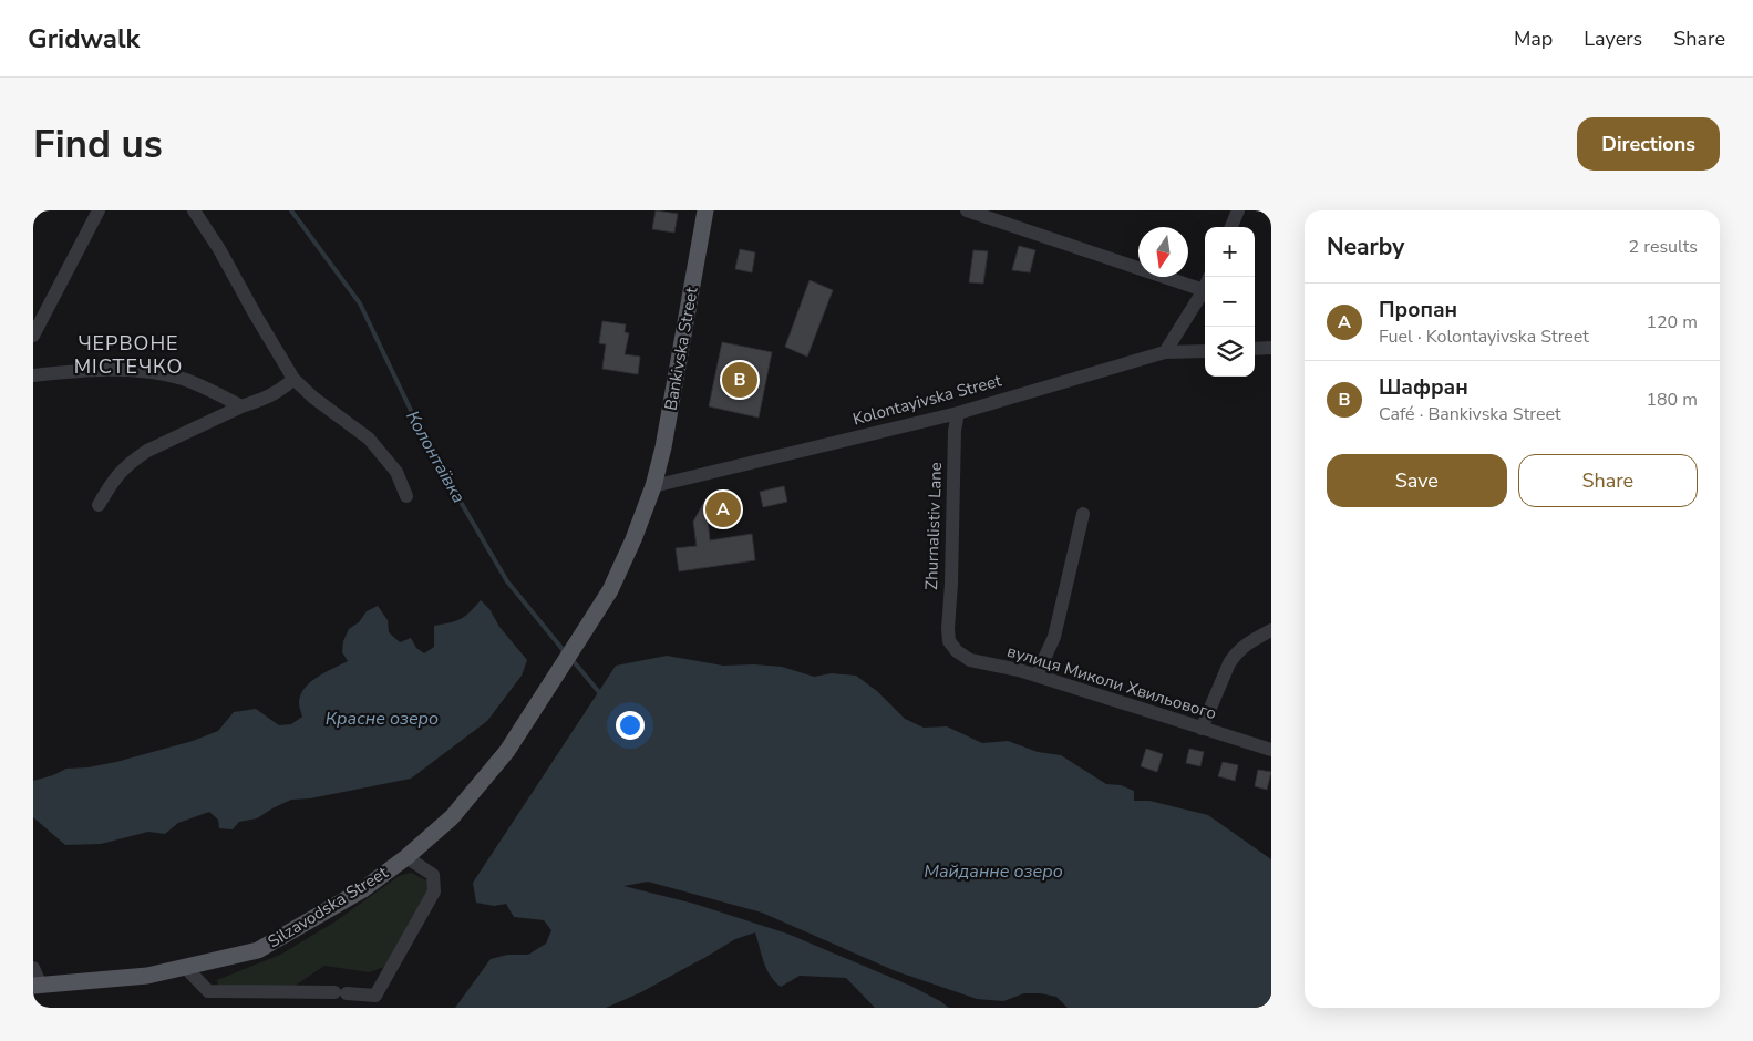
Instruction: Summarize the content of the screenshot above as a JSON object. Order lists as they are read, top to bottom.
{
  "streets": {
    "main road": ["Bankivska Street", "Silzavodska Street"],
    "street": ["Kolontayivska Street", "Zhurnalistiv Lane", "вулиця Миколи Хвильового"]
  },
  "crossings": [
    ["Bankivska Street", "Kolontayivska Street"],
    ["Bankivska Street", "Silzavodska Street"],
    ["Kolontayivska Street", "Zhurnalistiv Lane"],
    ["Kolontayivska Street", "Silzavodska Street"],
    ["Zhurnalistiv Lane", "вулиця Миколи Хвильового"]
  ],
  "districts": ["ЧЕРВОНЕ МІСТЕЧКО"],
  "water": ["Колонтаївка", "Красне озеро", "Майданне озеро"],
  "north": "bottom",
  "page": {
    "header": "Gridwalk",
    "nav": ["Map", "Layers", "Share"],
    "buttons": [
      "Directions",
      ["Save", "Share"]
    ],
    "title": "Find us",
    "heading": ["Nearby", "2 results"],
    "map_buttons": ["+", "−"],
    "list": [
      {
        "mark": "A",
        "name": "Пропан",
        "note": "Fuel · Kolontayivska Street",
        "value": "120 m"
      },
      {
        "mark": "B",
        "name": "Шафран",
        "note": "Café · Bankivska Street",
        "value": "180 m"
      }
    ],
    "pins": ["B", "A"]
  }
}
